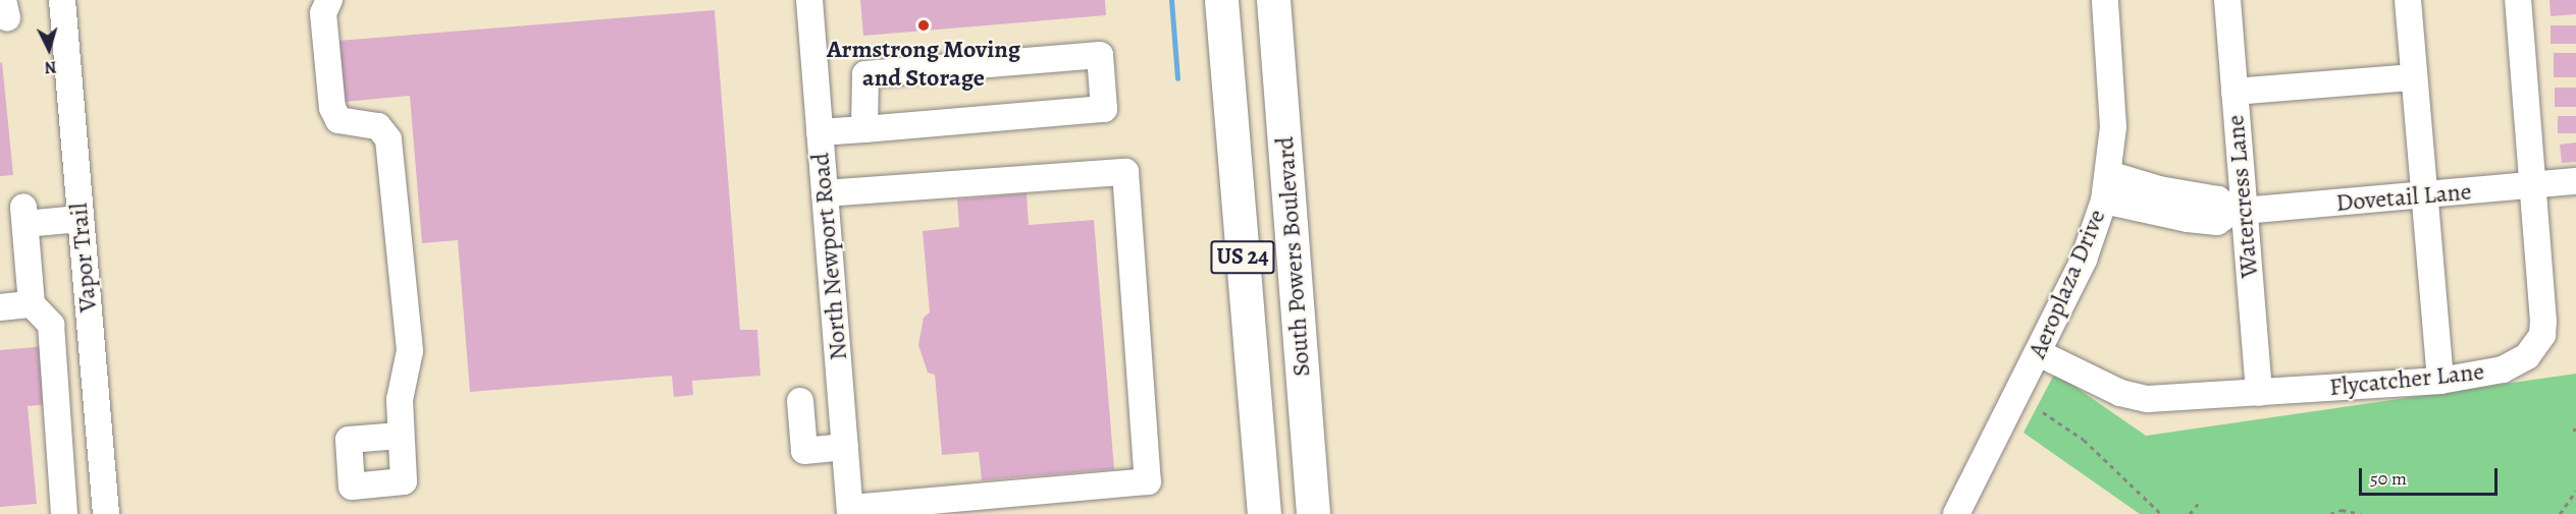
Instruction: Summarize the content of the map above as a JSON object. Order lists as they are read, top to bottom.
{
  "streets": {
    "highway": ["South Powers Boulevard", "US 24"],
    "street": [
      "Watercress Lane",
      "Dovetail Lane",
      "North Newport Road",
      "Vapor Trail",
      "Aeroplaza Drive",
      "Flycatcher Lane"
    ]
  },
  "crossings": [
    ["Watercress Lane", "Dovetail Lane"],
    ["Watercress Lane", "Flycatcher Lane"],
    ["Dovetail Lane", "Aeroplaza Drive"],
    ["Dovetail Lane", "Flycatcher Lane"],
    ["Aeroplaza Drive", "Flycatcher Lane"]
  ],
  "places": ["Armstrong Moving and Storage"],
  "scale_bar": "50 m",
  "north": "bottom"
}
